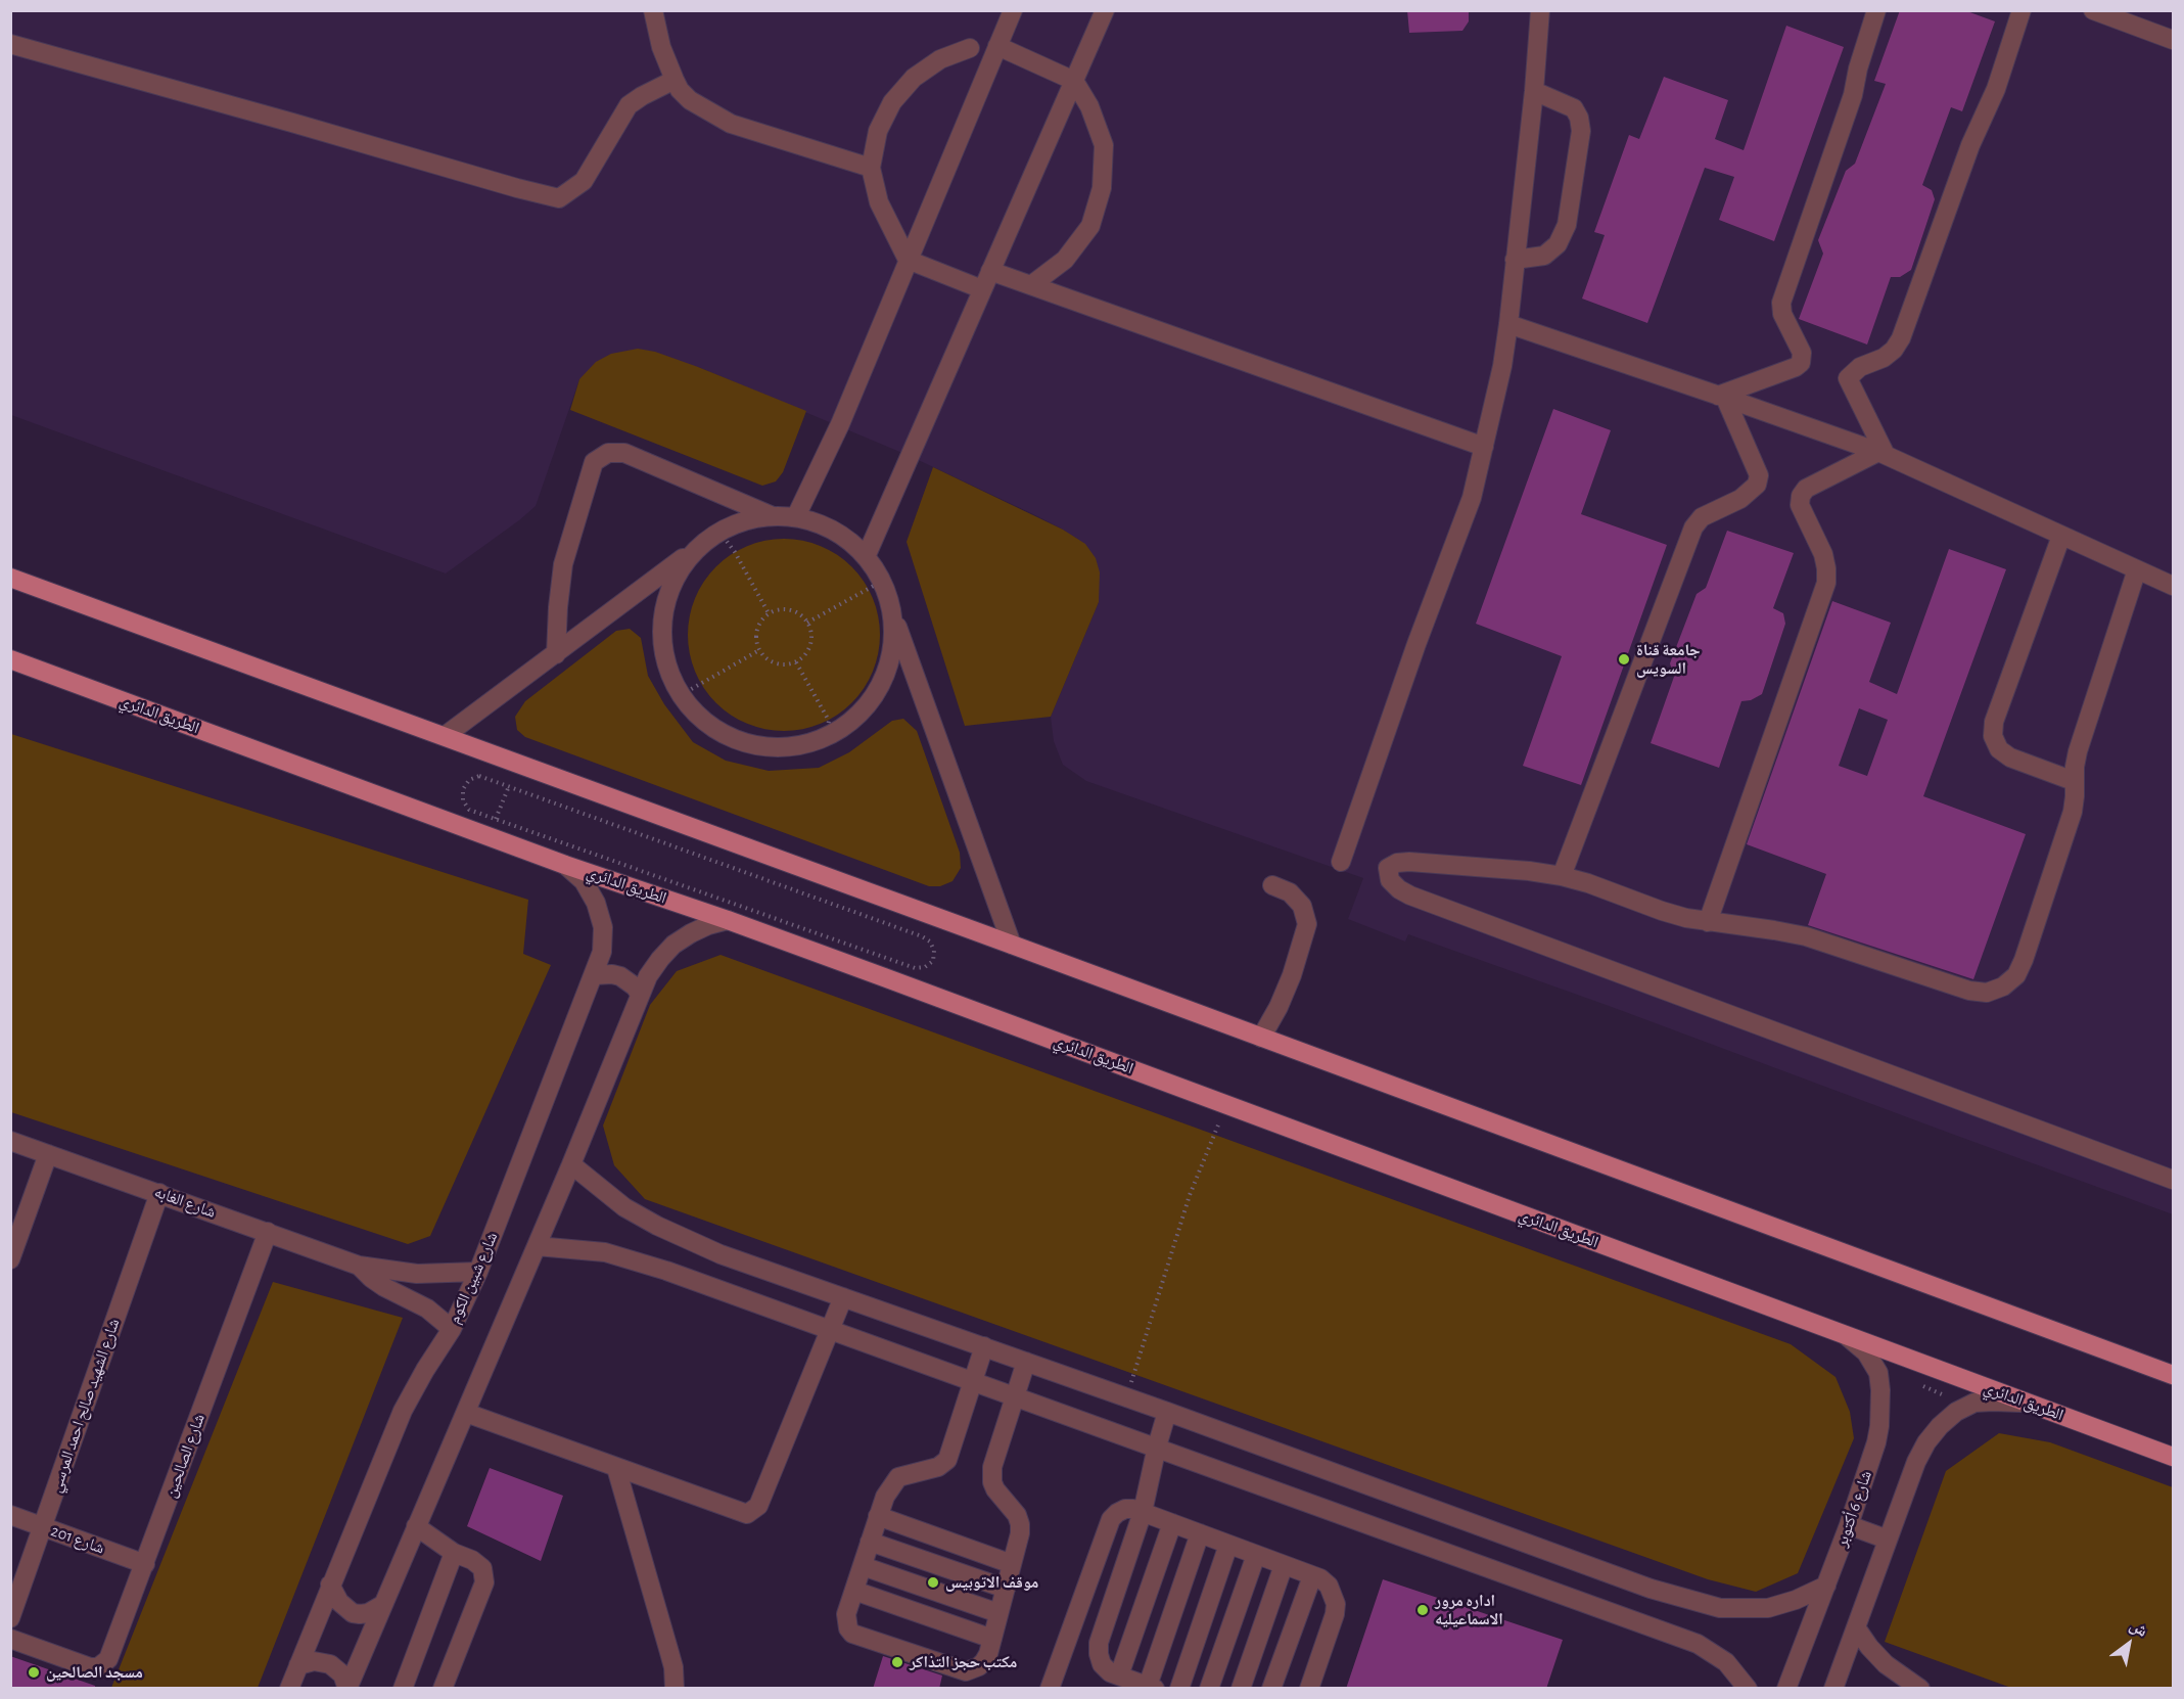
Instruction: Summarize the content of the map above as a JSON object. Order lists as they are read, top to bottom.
{
  "streets": {
    "main road": ["الطريق الدائري"],
    "street": [
      "شارع الغابه",
      "شارع شبين الكوم",
      "شارع الشهيد صالح احمد المرسي",
      "شارع الصالحين",
      "شارع 6 أكتوبر",
      "شارع 201"
    ]
  },
  "crossings": [
    ["الطريق الدائري", "شارع شبين الكوم"],
    ["الطريق الدائري", "شارع 6 أكتوبر"],
    ["شارع الغابه", "شارع شبين الكوم"],
    ["شارع الغابه", "شارع الشهيد صالح احمد المرسي"],
    ["شارع الغابه", "شارع الصالحين"],
    ["شارع الشهيد صالح احمد المرسي", "شارع 201"],
    ["شارع الصالحين", "شارع 201"]
  ],
  "places": [
    "جامعة قناة السويس",
    "موقف الاتوبيس",
    "اداره مرور الاسماعيليه",
    "مكتب حجز التذاكر",
    "مسجد الصالحين"
  ],
  "north": "top right"
}
